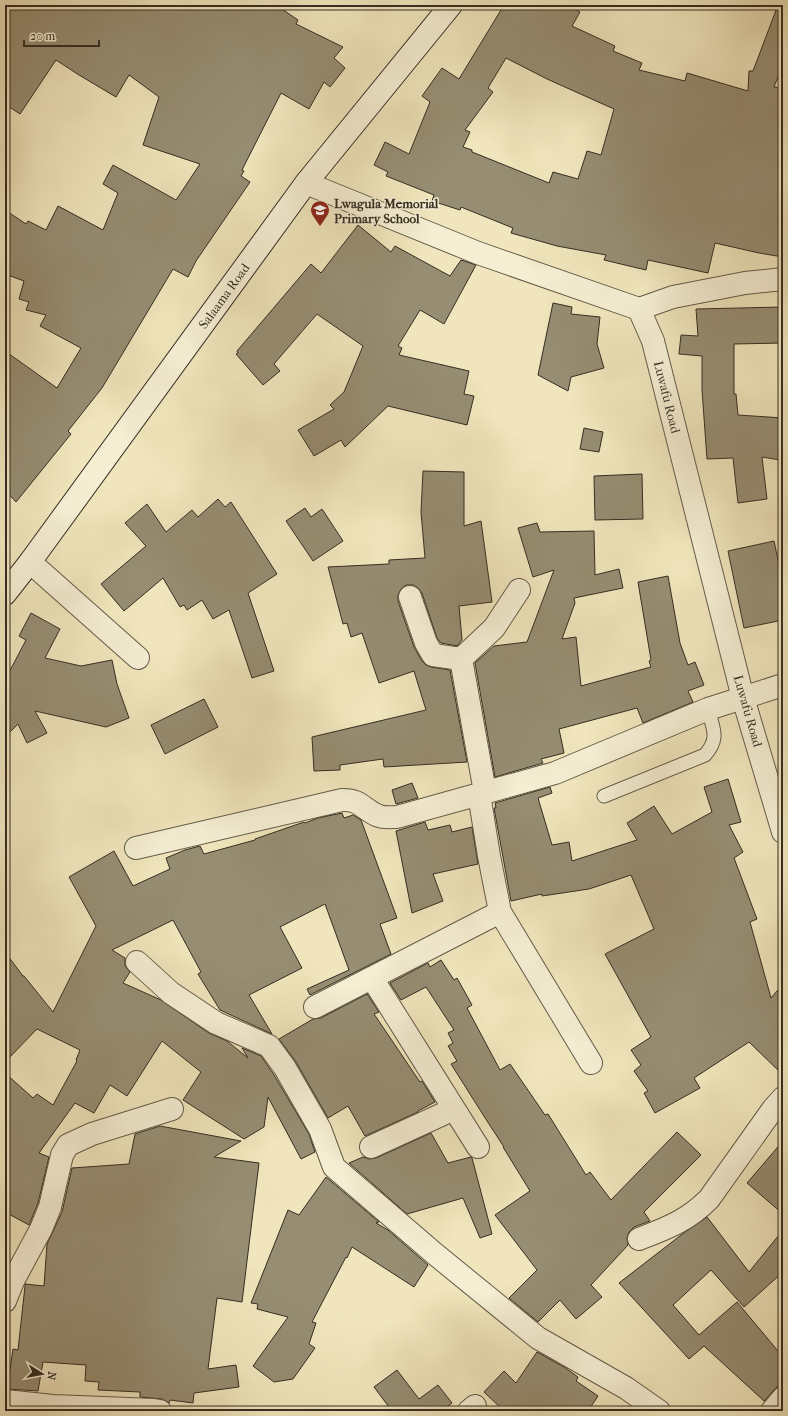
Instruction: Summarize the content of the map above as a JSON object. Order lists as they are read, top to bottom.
{
  "streets": {
    "street": ["Salaama Road", "Luwafu Road"]
  },
  "places": {
    "school or university": ["Lwagula Memorial Primary School"]
  },
  "scale_bar": "20 m",
  "north": "right"
}
